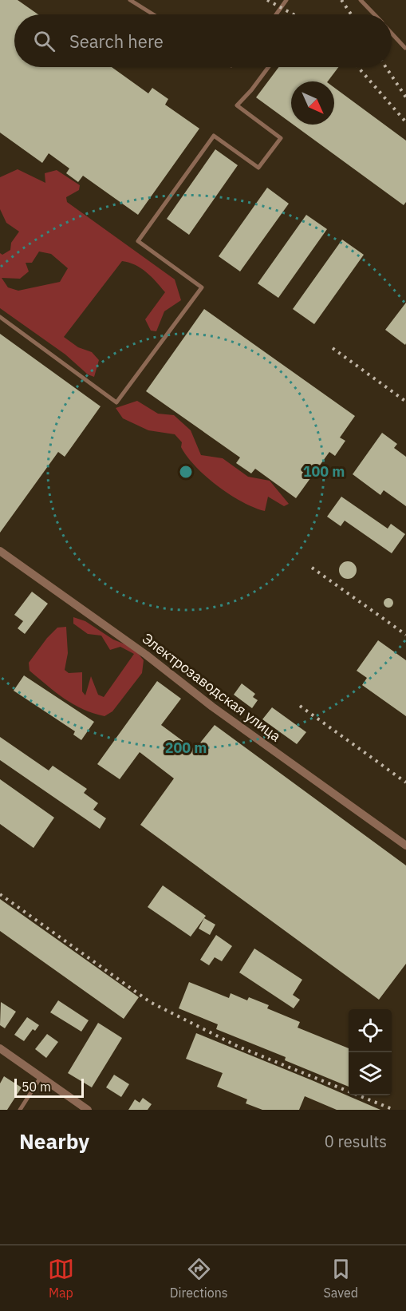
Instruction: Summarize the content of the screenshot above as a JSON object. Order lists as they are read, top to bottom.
{
  "streets": {
    "street": ["Электрозаводская улица"]
  },
  "scale_bar": "50 m",
  "north": "bottom right",
  "page": {
    "search": "Search here",
    "scale": "50 m",
    "heading": ["Nearby", "0 results"],
    "nav": ["Map", "Directions", "Saved"]
  },
  "rings": ["100 m", "200 m"]
}
